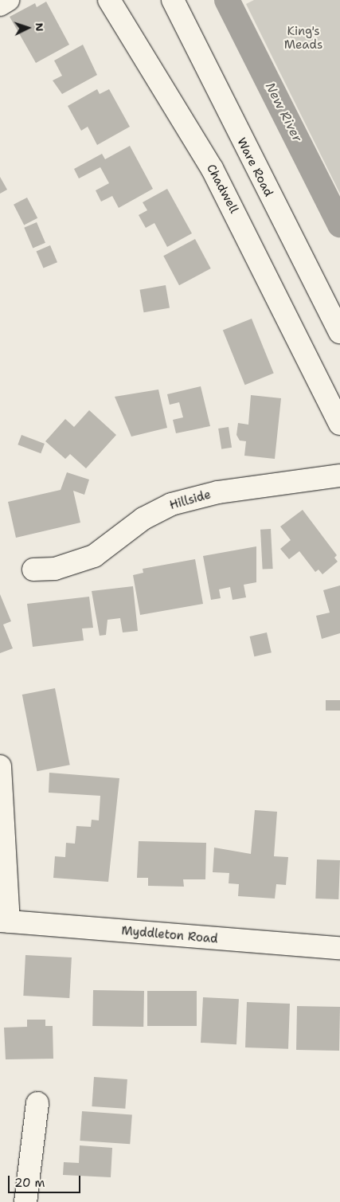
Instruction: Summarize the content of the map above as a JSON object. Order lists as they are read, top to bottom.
{
  "streets": {
    "street": [
      "Ware Road",
      "Chadwell",
      "Hillside",
      "Myddleton Road"
    ]
  },
  "water": ["New River"],
  "parks": ["King's Meads"],
  "scale_bar": "20 m",
  "north": "right"
}
